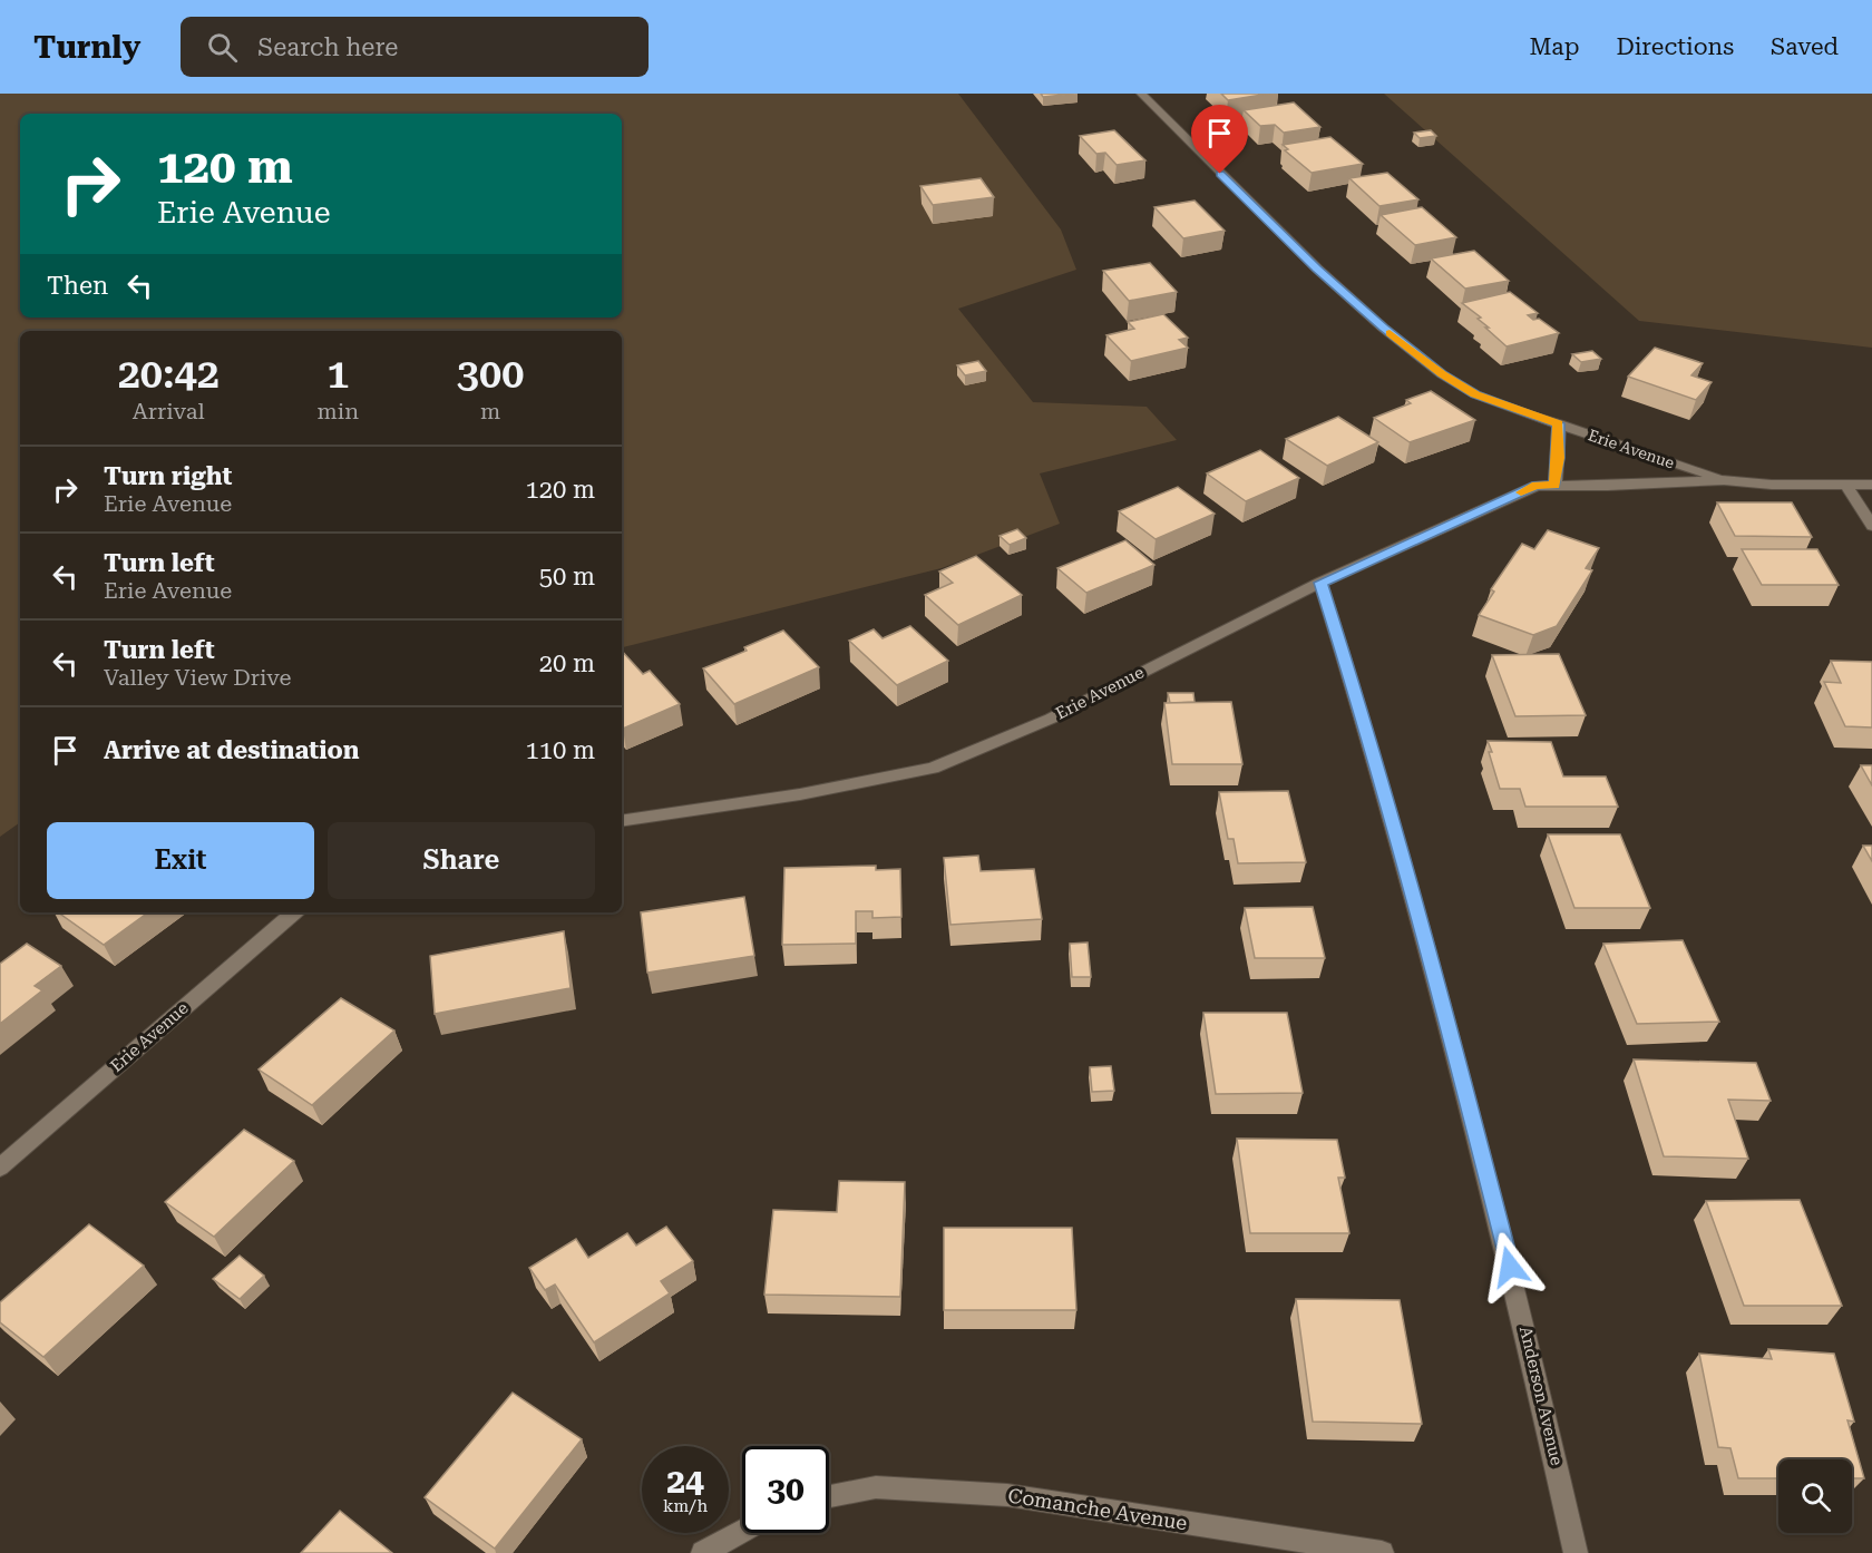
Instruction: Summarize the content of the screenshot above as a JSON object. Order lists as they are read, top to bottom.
{
  "streets": {
    "street": ["Erie Avenue", "Anderson Avenue", "Comanche Avenue"]
  },
  "crossings": [
    ["Erie Avenue", "Anderson Avenue"]
  ],
  "page": {
    "header": "Turnly",
    "search": "Search here",
    "nav": ["Map", "Directions", "Saved"],
    "turn": ["120 m", "Erie Avenue"],
    "then": "Then",
    "eta": [
      "20:42",
      "Arrival",
      "1",
      "min",
      "300",
      "m"
    ],
    "list": [
      {
        "name": "Turn right",
        "note": "Erie Avenue",
        "value": "120 m"
      },
      {
        "name": "Turn left",
        "note": "Erie Avenue",
        "value": "50 m"
      },
      {
        "name": "Turn left",
        "note": "Valley View Drive",
        "value": "20 m"
      },
      {
        "name": "Arrive at destination",
        "value": "110 m"
      }
    ],
    "buttons": ["Exit", "Share"],
    "speed": "24 km/h",
    "limit": "30"
  }
}
